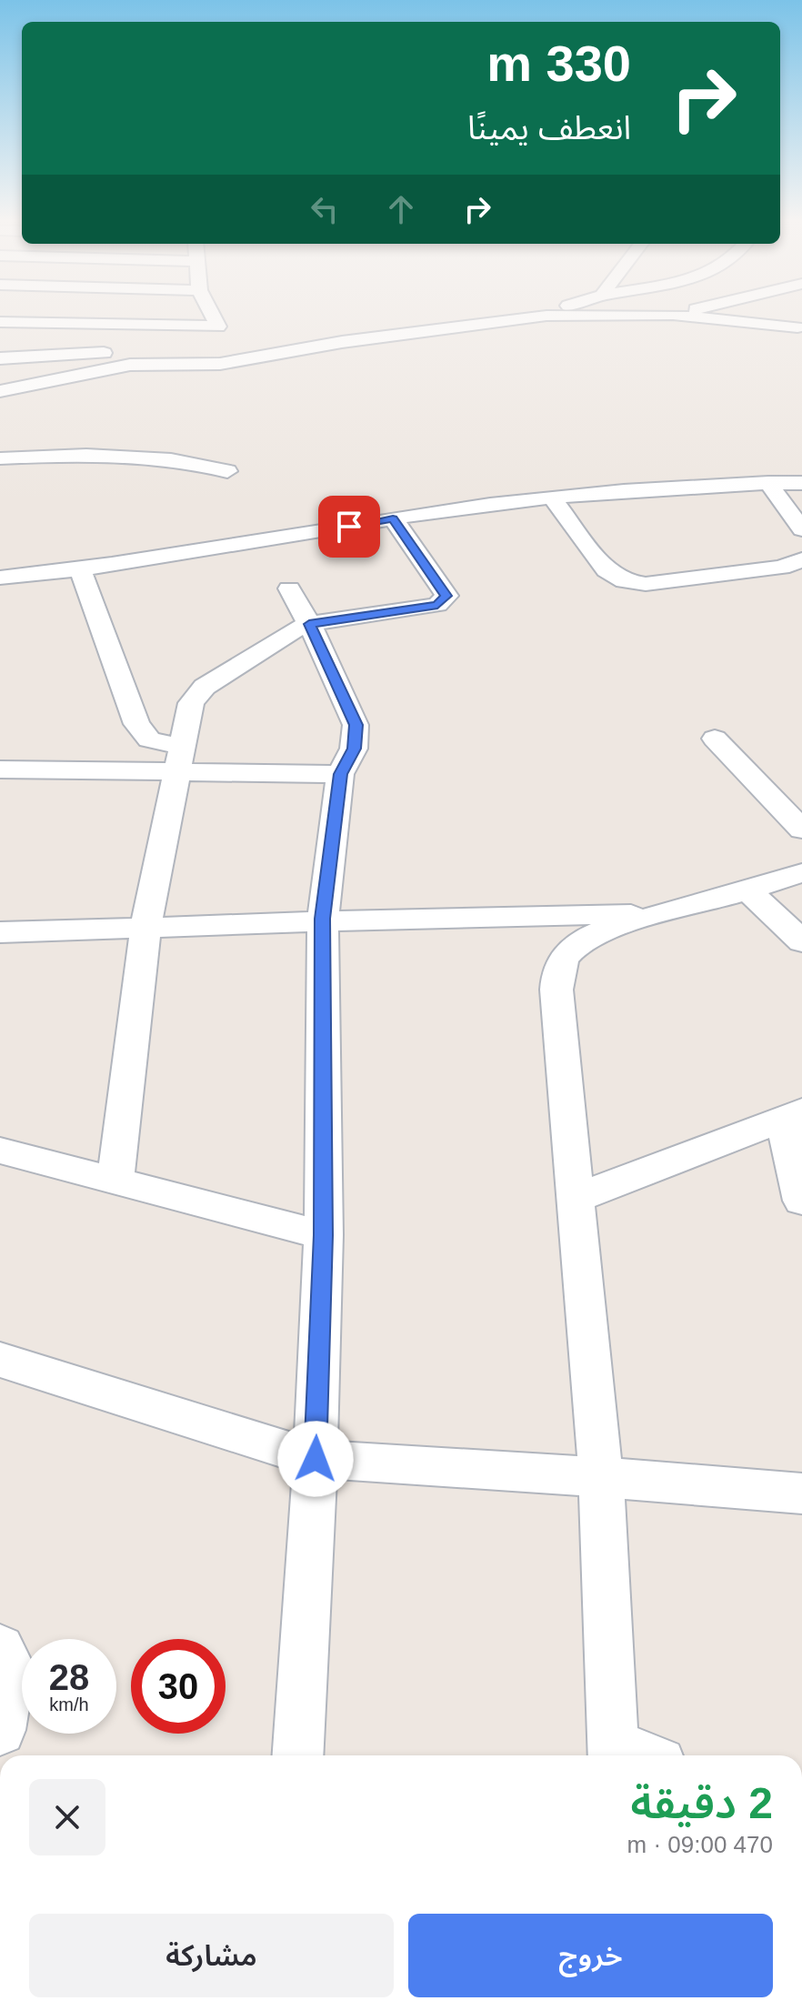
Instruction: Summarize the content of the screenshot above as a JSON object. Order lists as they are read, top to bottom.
{
  "page": {
    "turn": ["330 m", "انعطف يمينًا"],
    "speed": "28 km/h",
    "limit": "30",
    "heading": ["2 دقيقة", "470 m · 09:00"],
    "buttons": ["خروج", "مشاركة"]
  }
}
